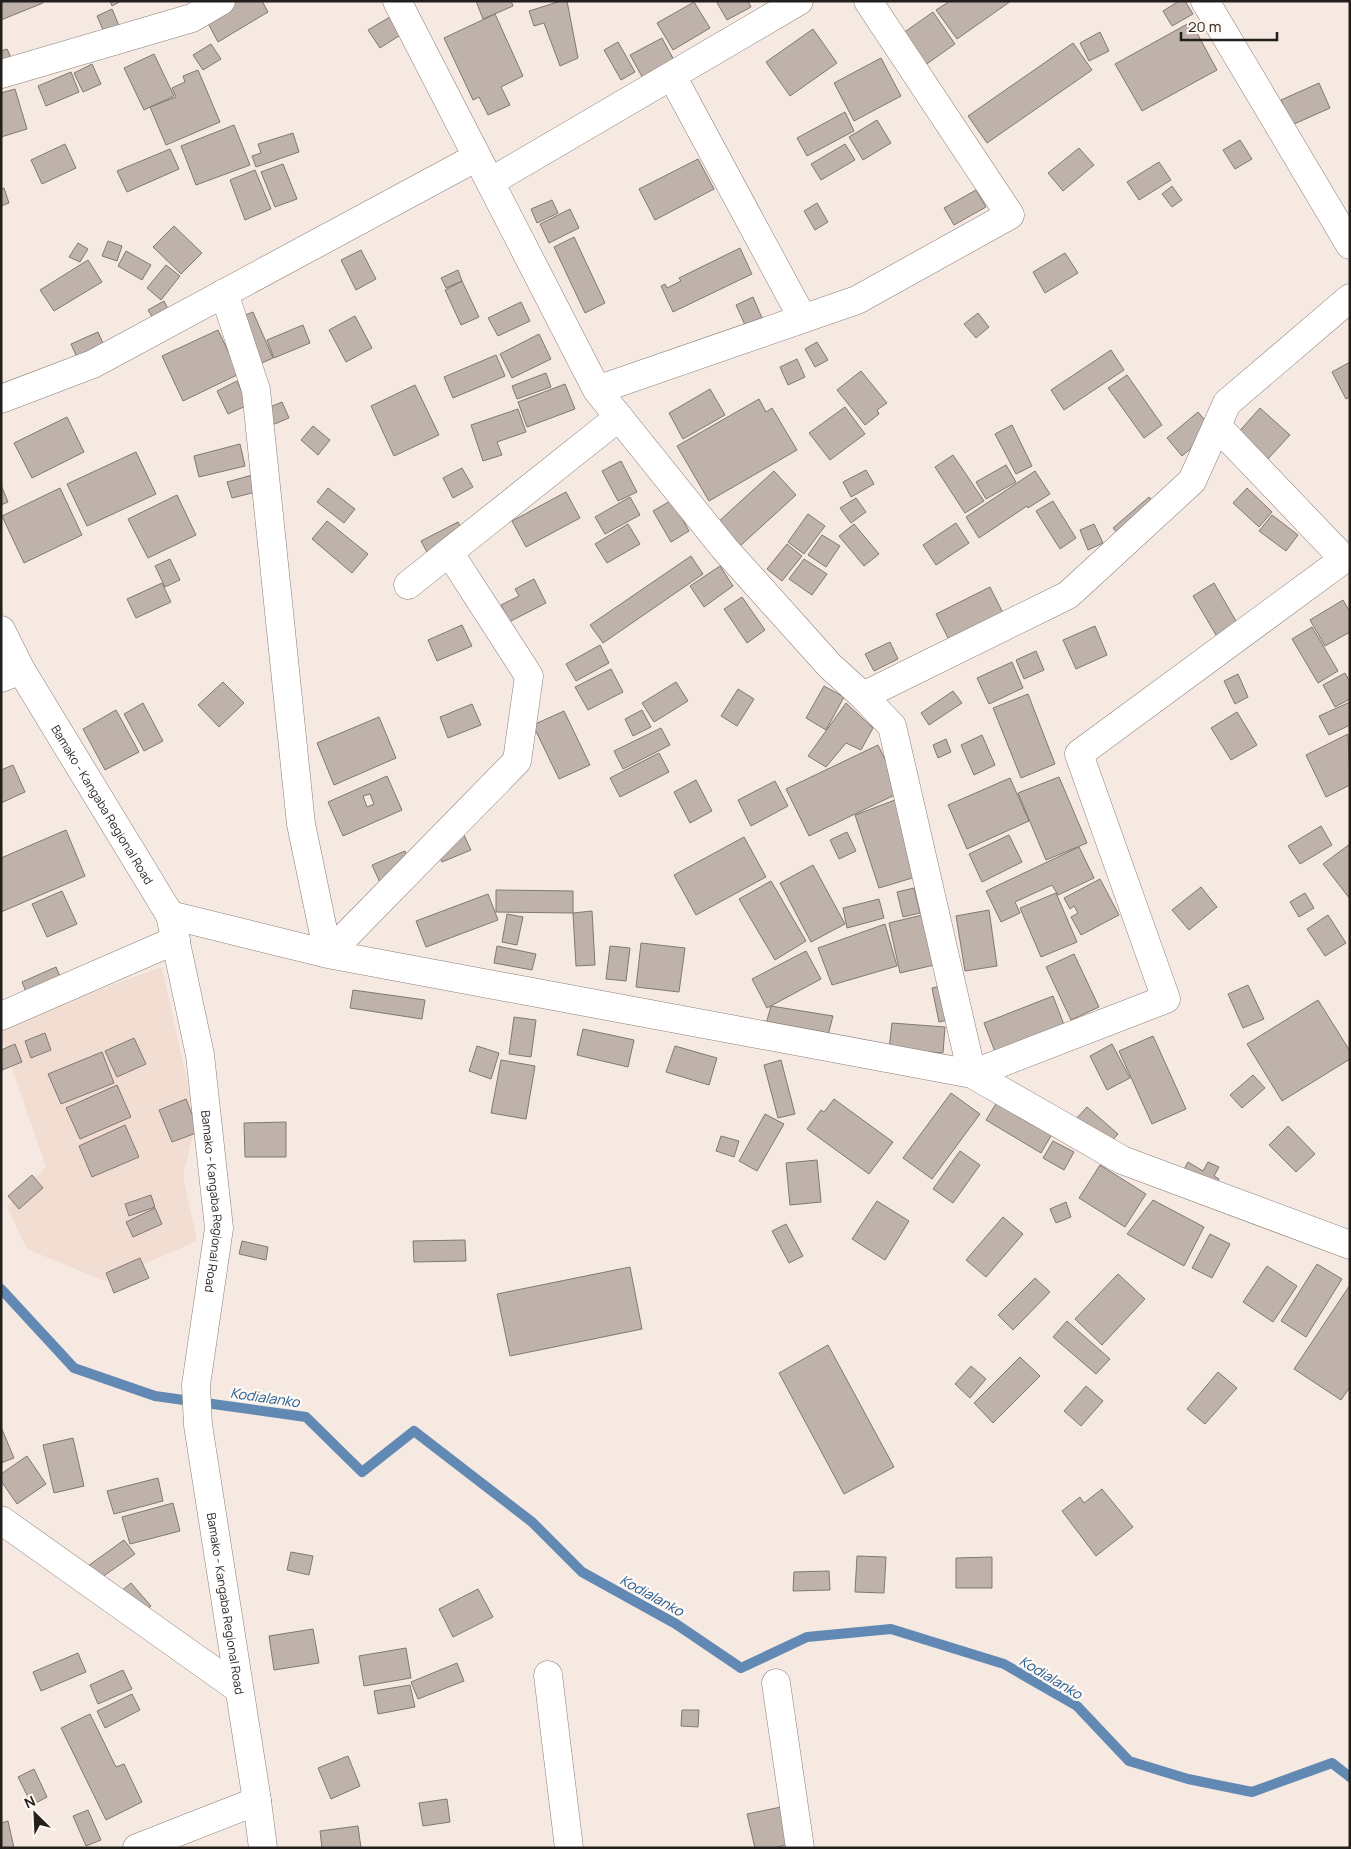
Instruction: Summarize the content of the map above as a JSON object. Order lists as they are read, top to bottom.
{
  "streets": {
    "street": ["Bamako - Kangaba Regional Road"]
  },
  "water": ["Kodialanko"],
  "scale_bar": "20 m",
  "north": "top left"
}
